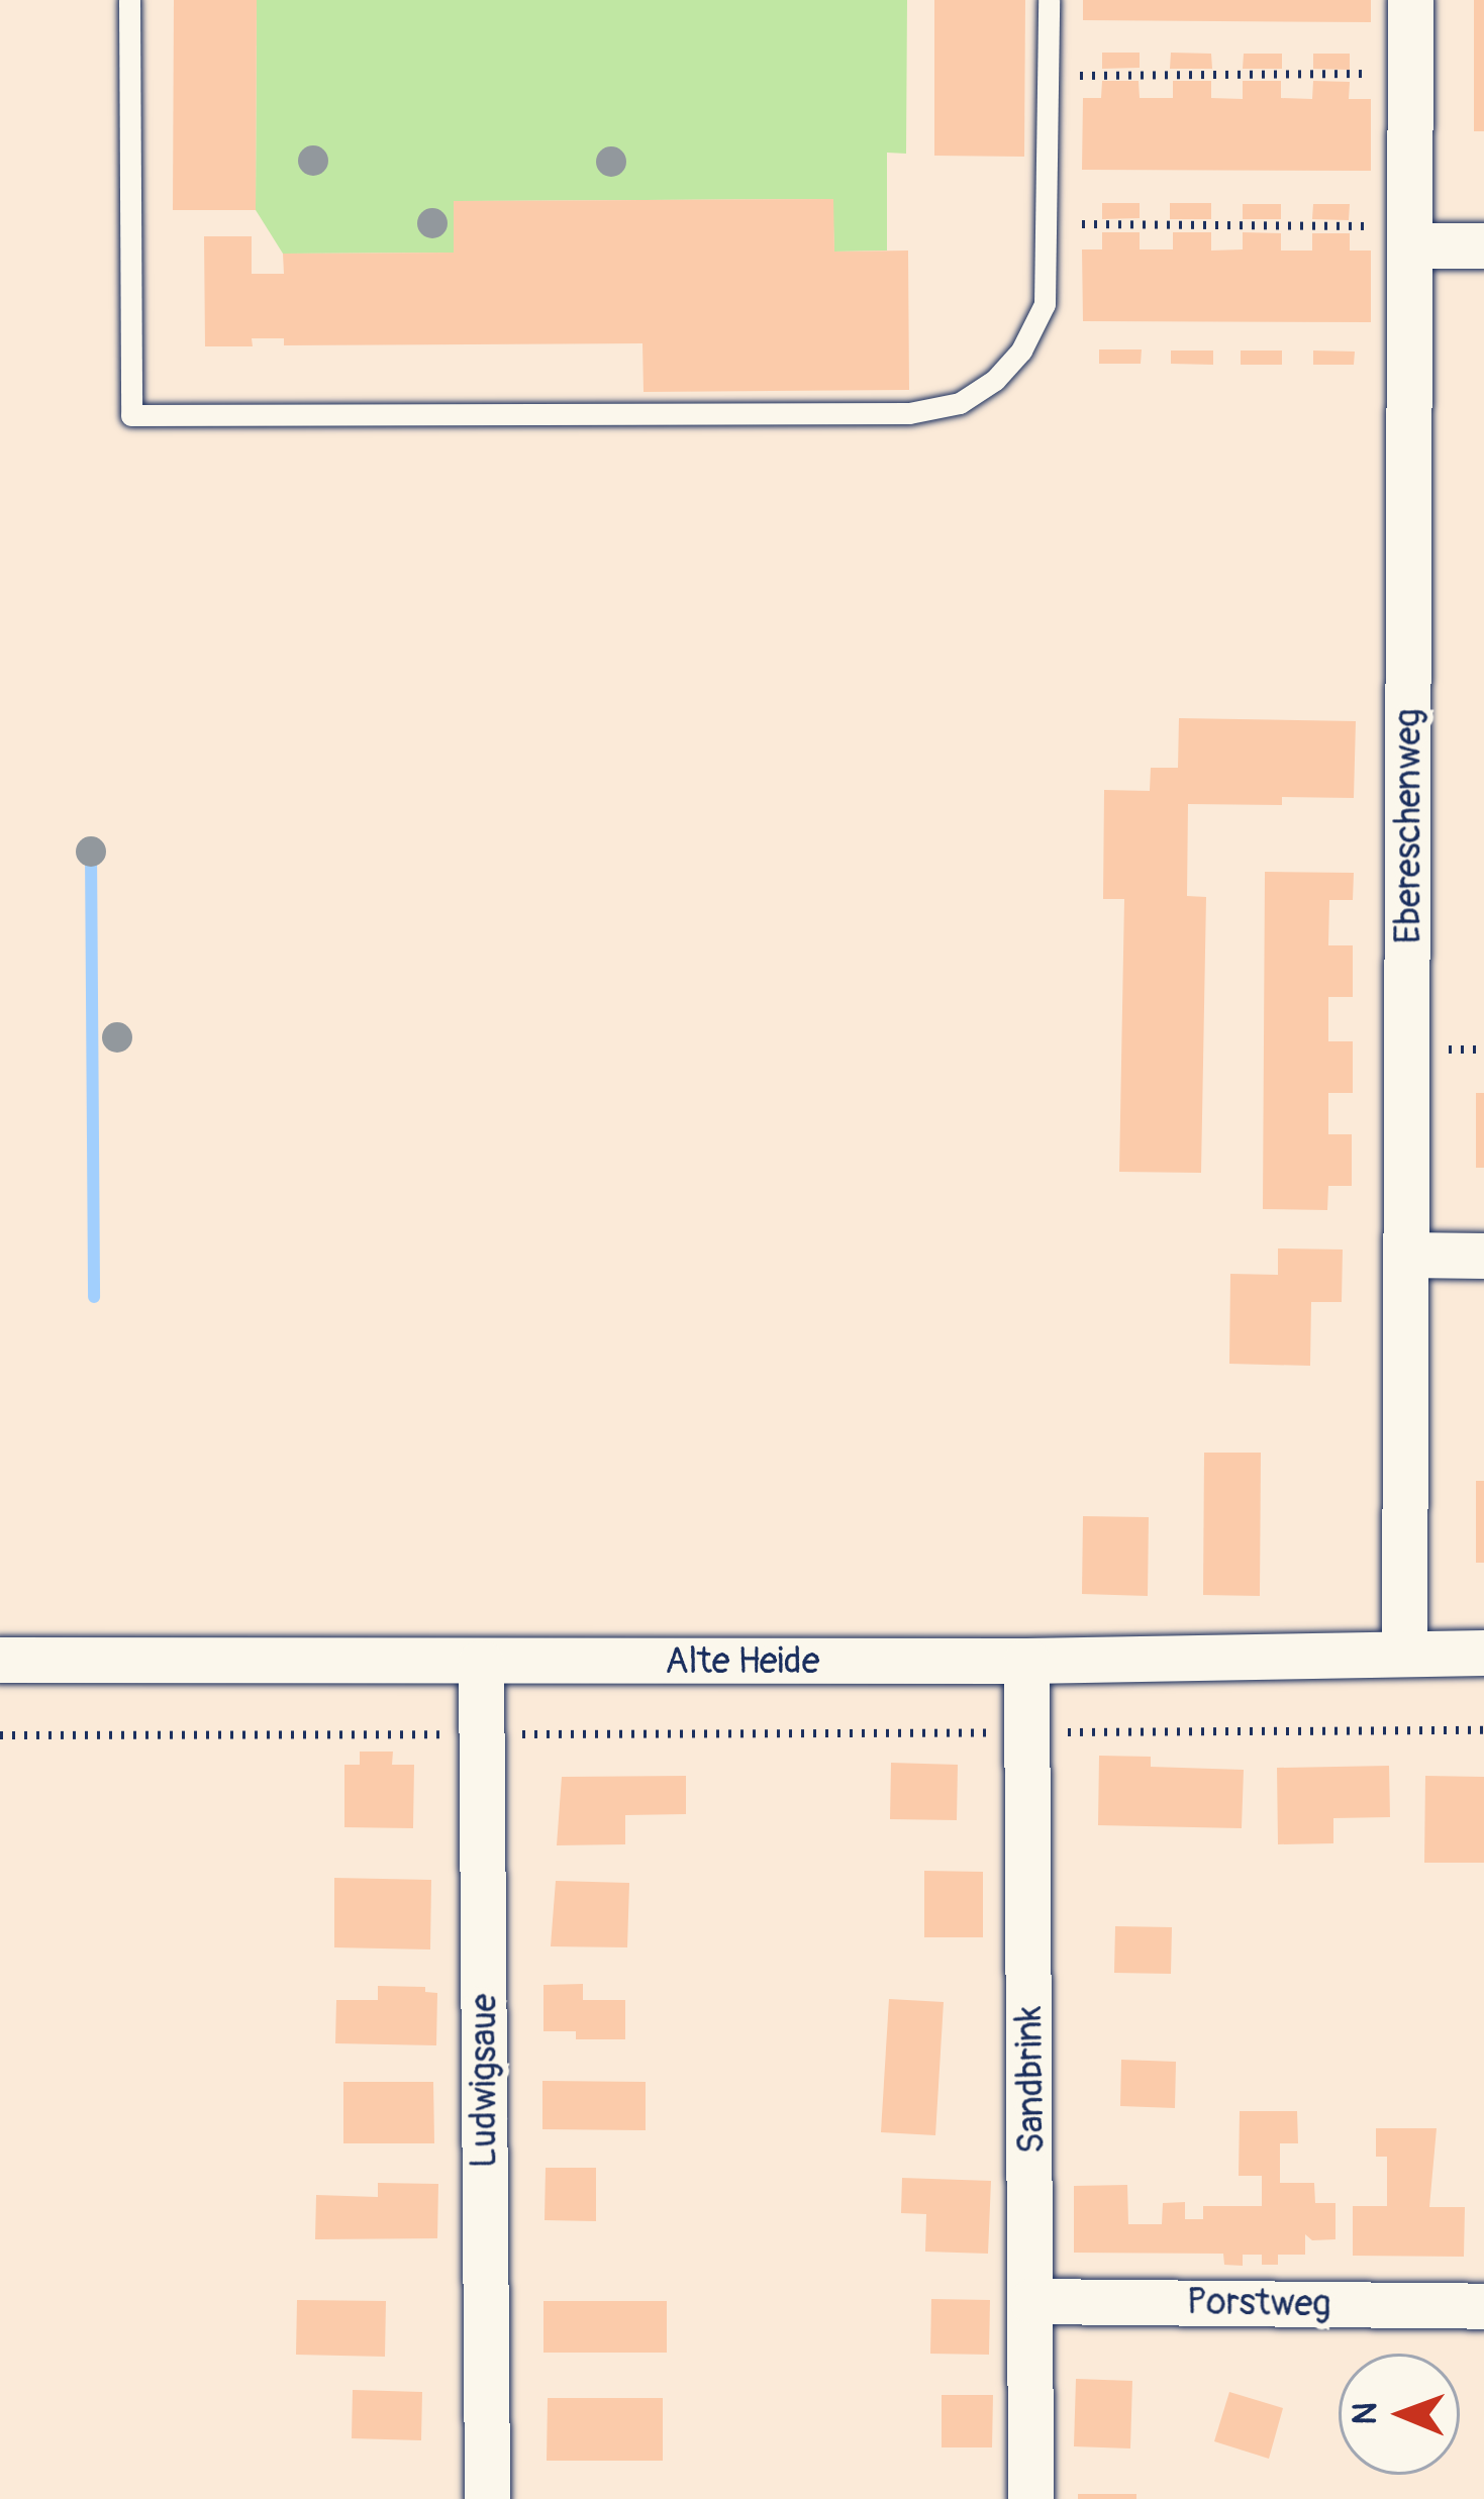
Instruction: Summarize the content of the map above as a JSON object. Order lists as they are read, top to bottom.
{
  "streets": {
    "street": [
      "Ebereschenweg",
      "Alte Heide",
      "Sandbrink",
      "Ludwigsaue",
      "Porstweg"
    ]
  },
  "crossings": [
    ["Ebereschenweg", "Alte Heide"],
    ["Alte Heide", "Sandbrink"],
    ["Alte Heide", "Ludwigsaue"],
    ["Sandbrink", "Porstweg"]
  ],
  "north": "left"
}
